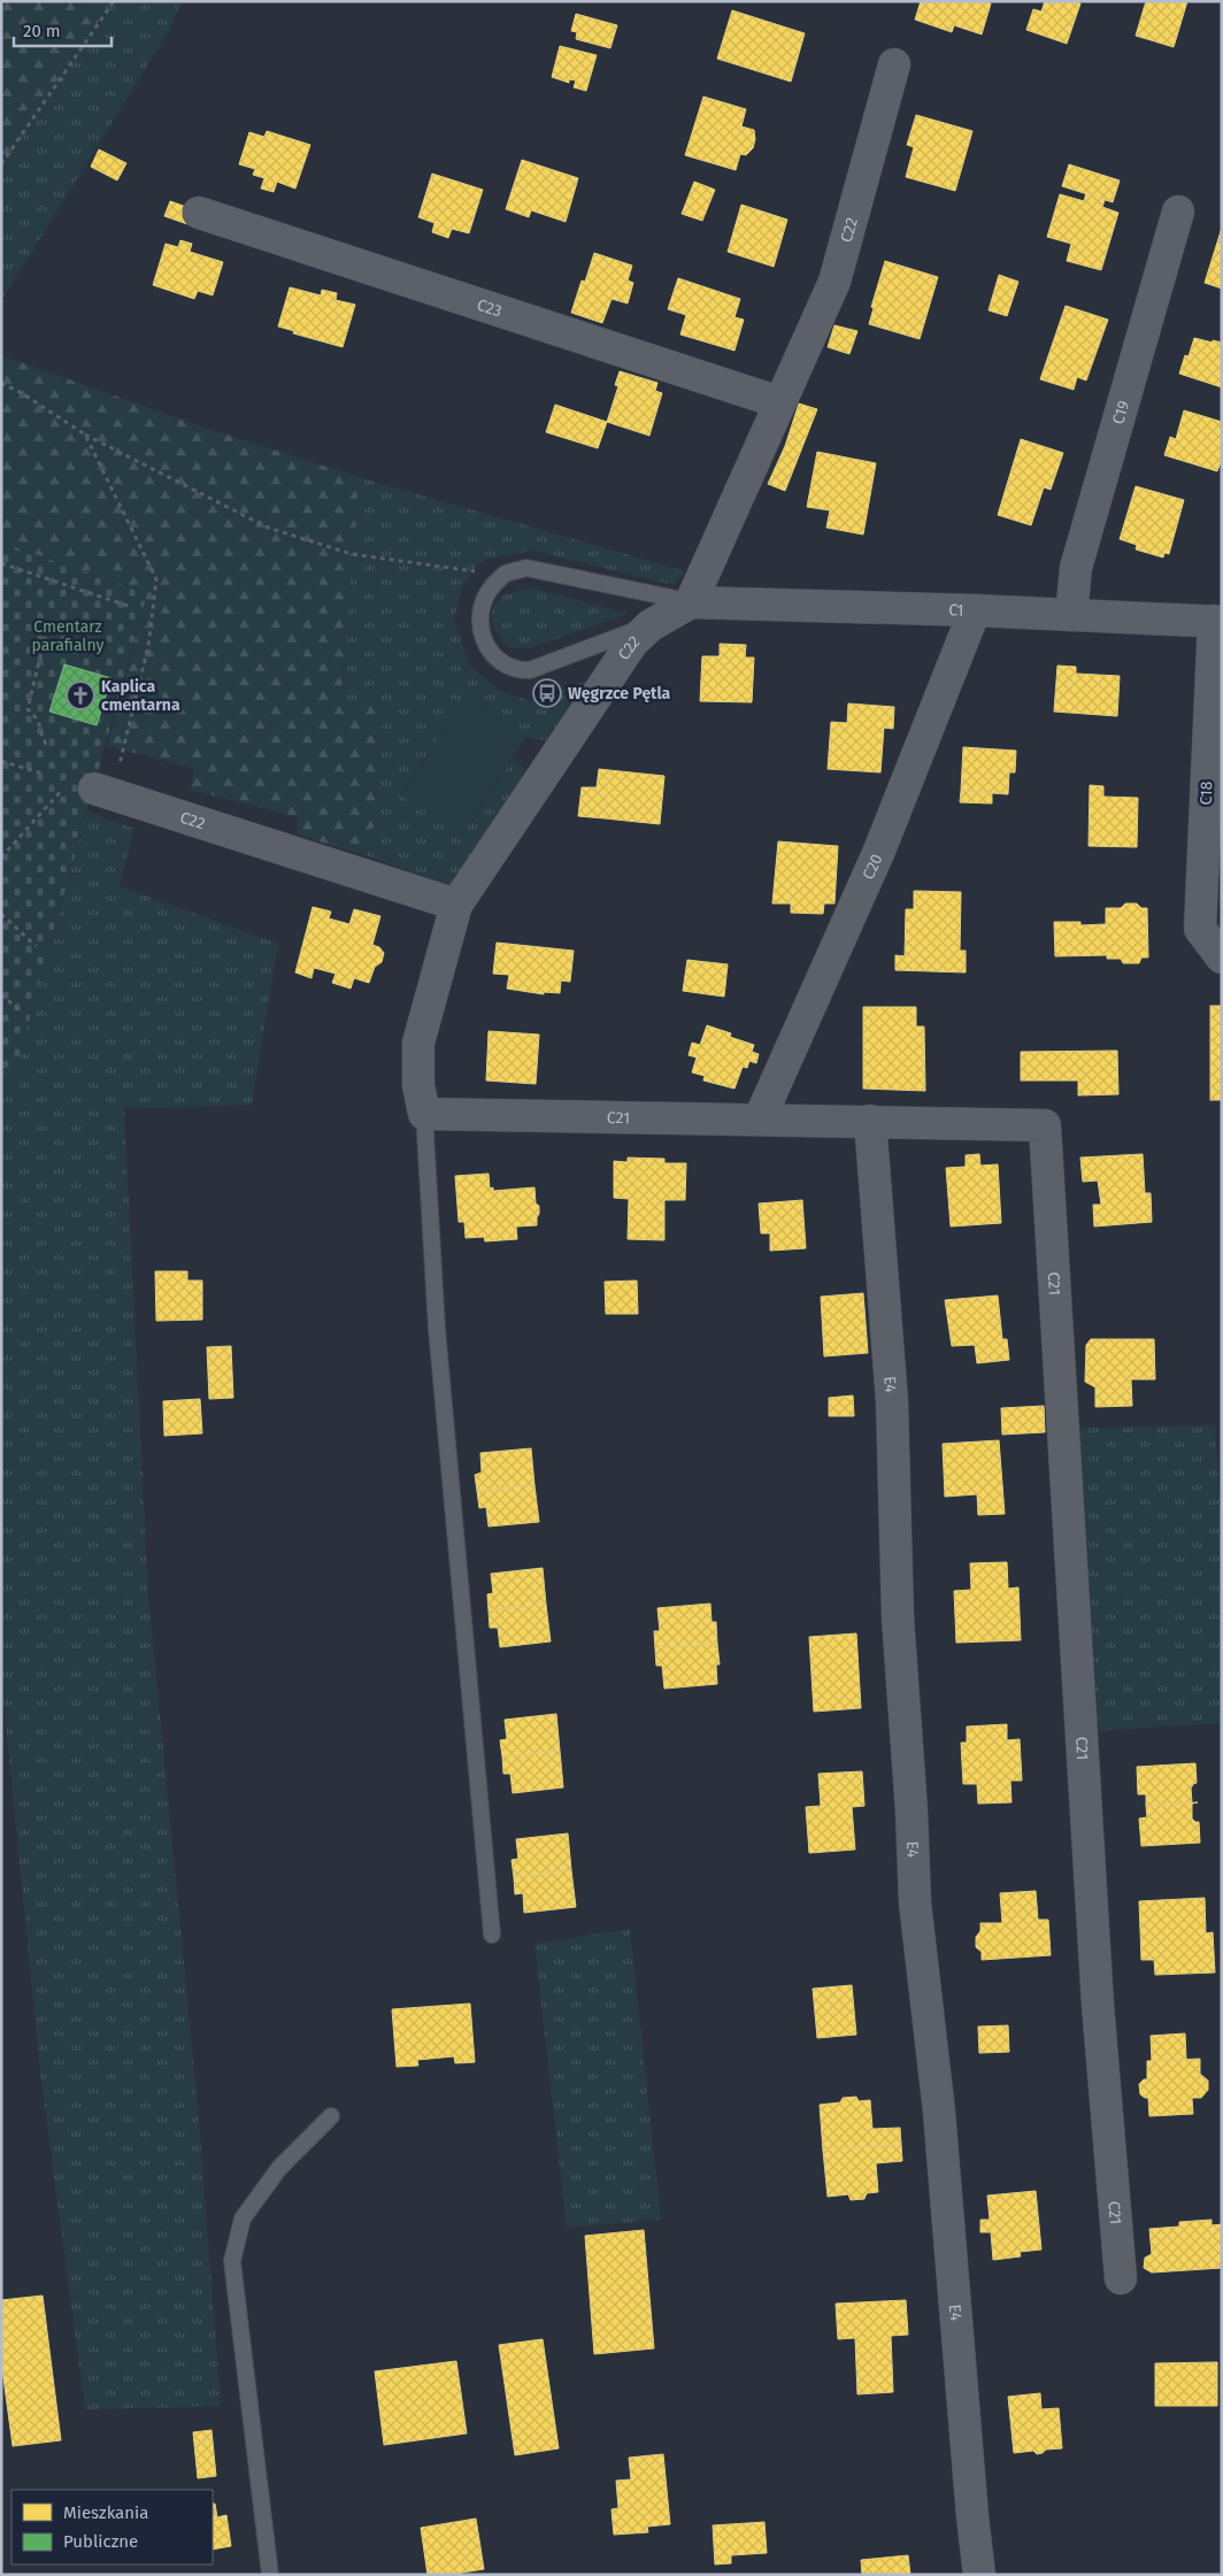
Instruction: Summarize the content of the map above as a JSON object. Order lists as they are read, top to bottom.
{
  "streets": {
    "street": [
      "C22",
      "C23",
      "C19",
      "C1",
      "C18",
      "C20",
      "C21",
      "E4"
    ]
  },
  "crossings": [
    ["C22", "C23"],
    ["C22", "C1"],
    ["C19", "C1"],
    ["C1", "C18"],
    ["C1", "C20"],
    ["C20", "C21"],
    ["C21", "E4"]
  ],
  "parks": ["Cmentarz parafialny"],
  "places": {
    "bus stop": ["Węgrzce Pętla"],
    "church": ["Kaplica cmentarna"]
  },
  "legend": ["Mieszkania", "Publiczne"],
  "scale_bar": "20 m"
}
